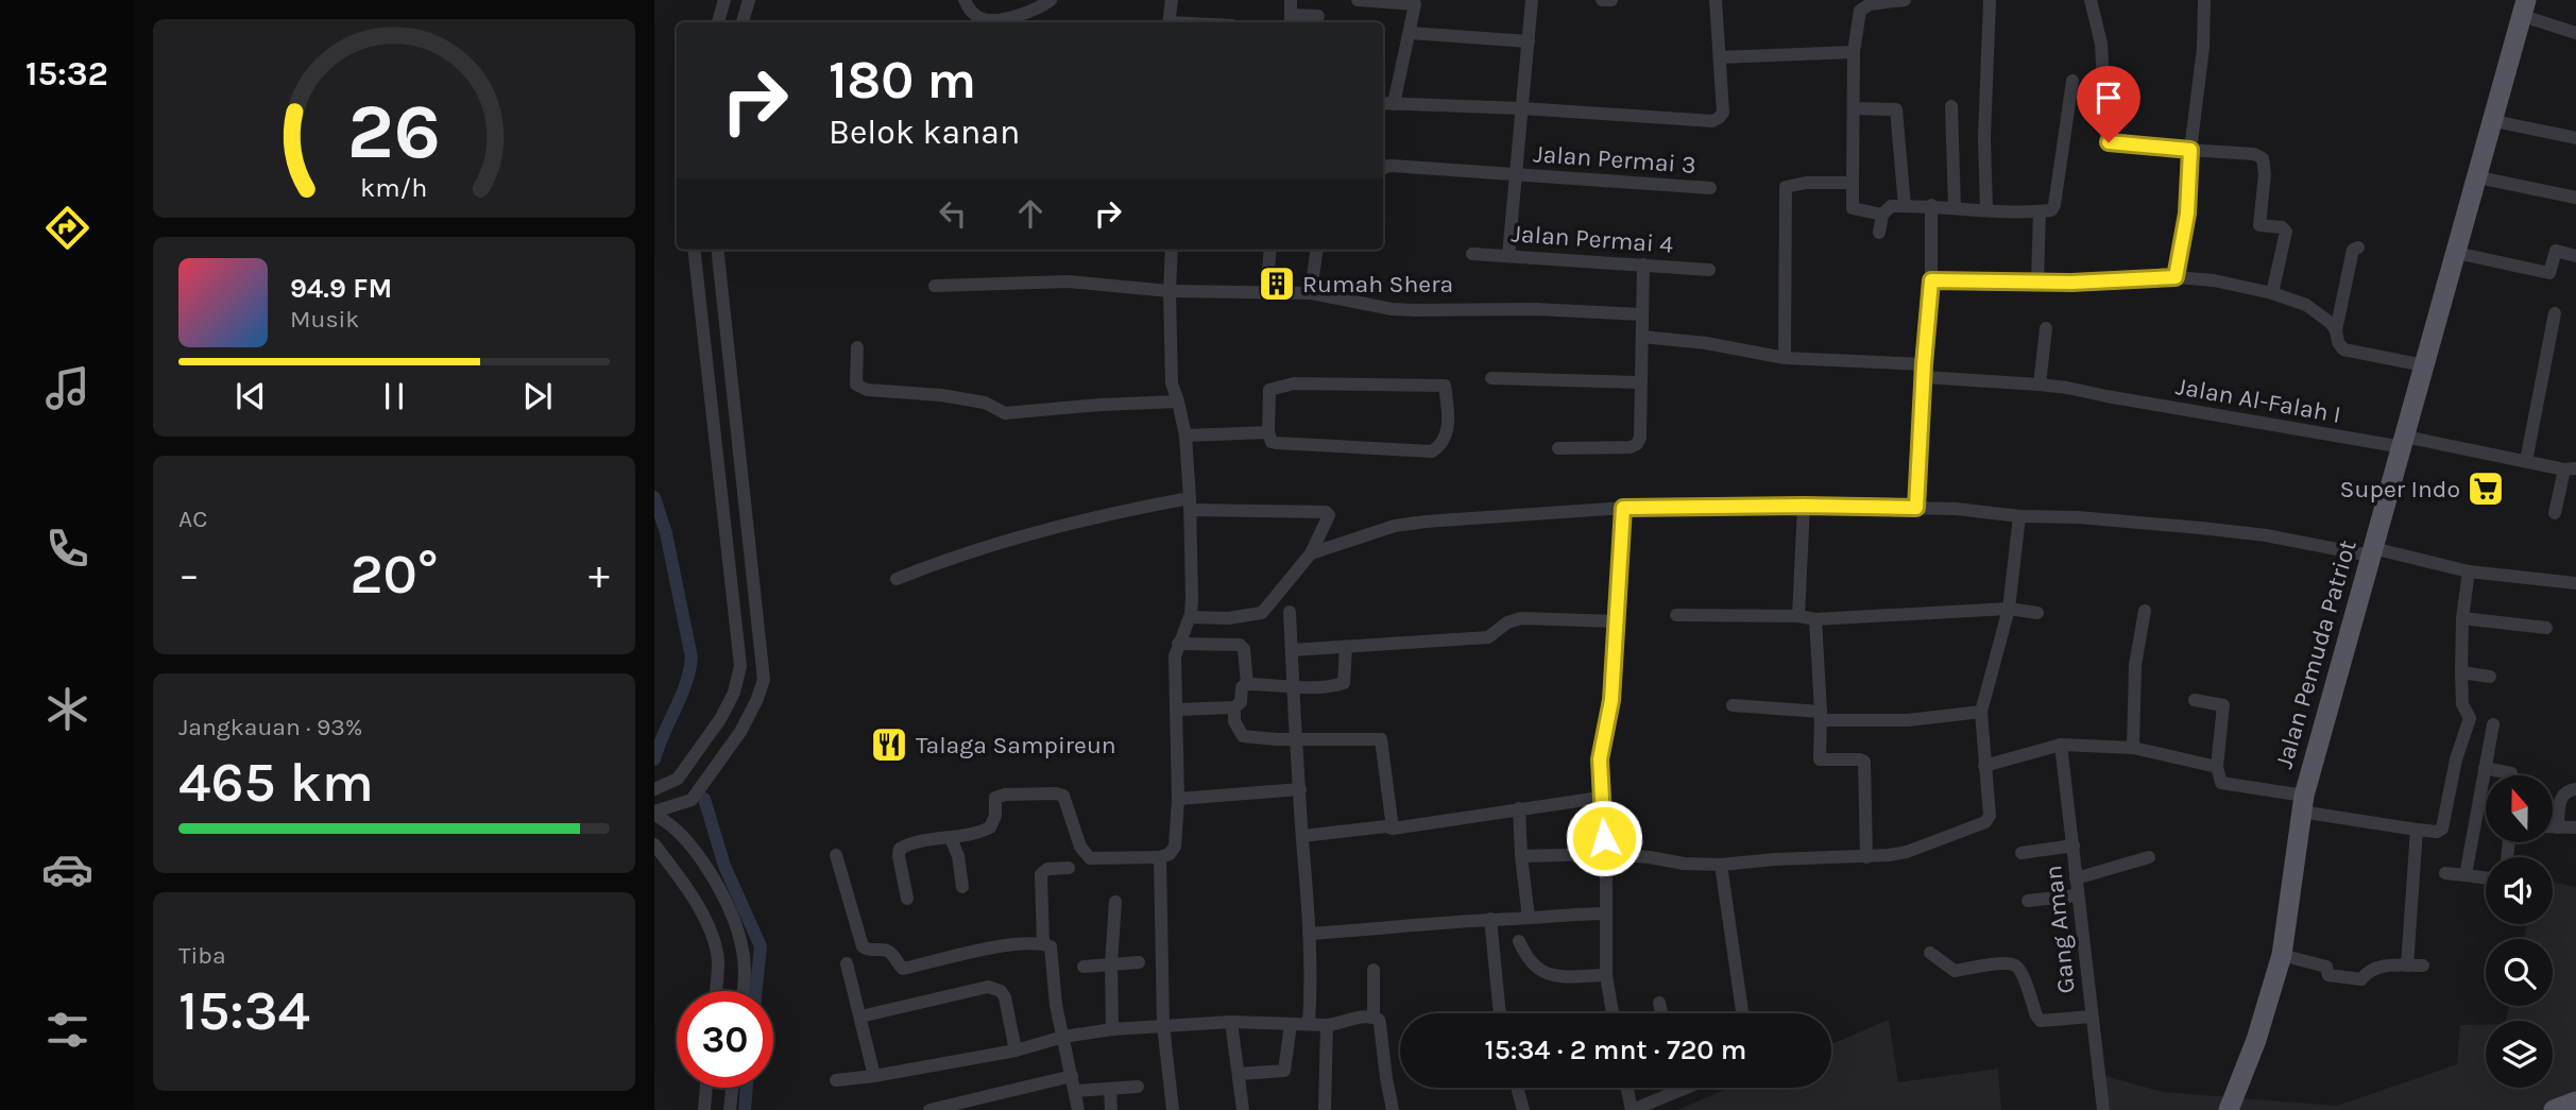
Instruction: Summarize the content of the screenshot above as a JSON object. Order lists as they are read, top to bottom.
{
  "streets": {
    "main road": ["Jalan Pemuda Patriot"],
    "street": [
      "Jalan Permai 3",
      "Jalan Permai 4",
      "Jalan Al-Falah I",
      "Gang Aman"
    ]
  },
  "crossings": [
    ["Jalan Al-Falah I", "Jalan Pemuda Patriot"]
  ],
  "places": {
    "building": ["Rumah Shera"],
    "supermarket": ["Super Indo"],
    "restaurant": ["Talaga Sampireun"]
  },
  "north": "top",
  "page": {
    "tabs": "15:32",
    "turn": ["180 m", "Belok kanan"],
    "song": ["94.9 FM", "Musik"],
    "tile": [
      "AC",
      ["Jangkauan · 93%", "465 km"],
      ["Tiba", "15:34"]
    ],
    "heat": ["−", "20°", "+"],
    "limit": "30",
    "trip": "15:34 · 2 mnt · 720 m",
    "gauge": ["26", "km/h"]
  }
}
